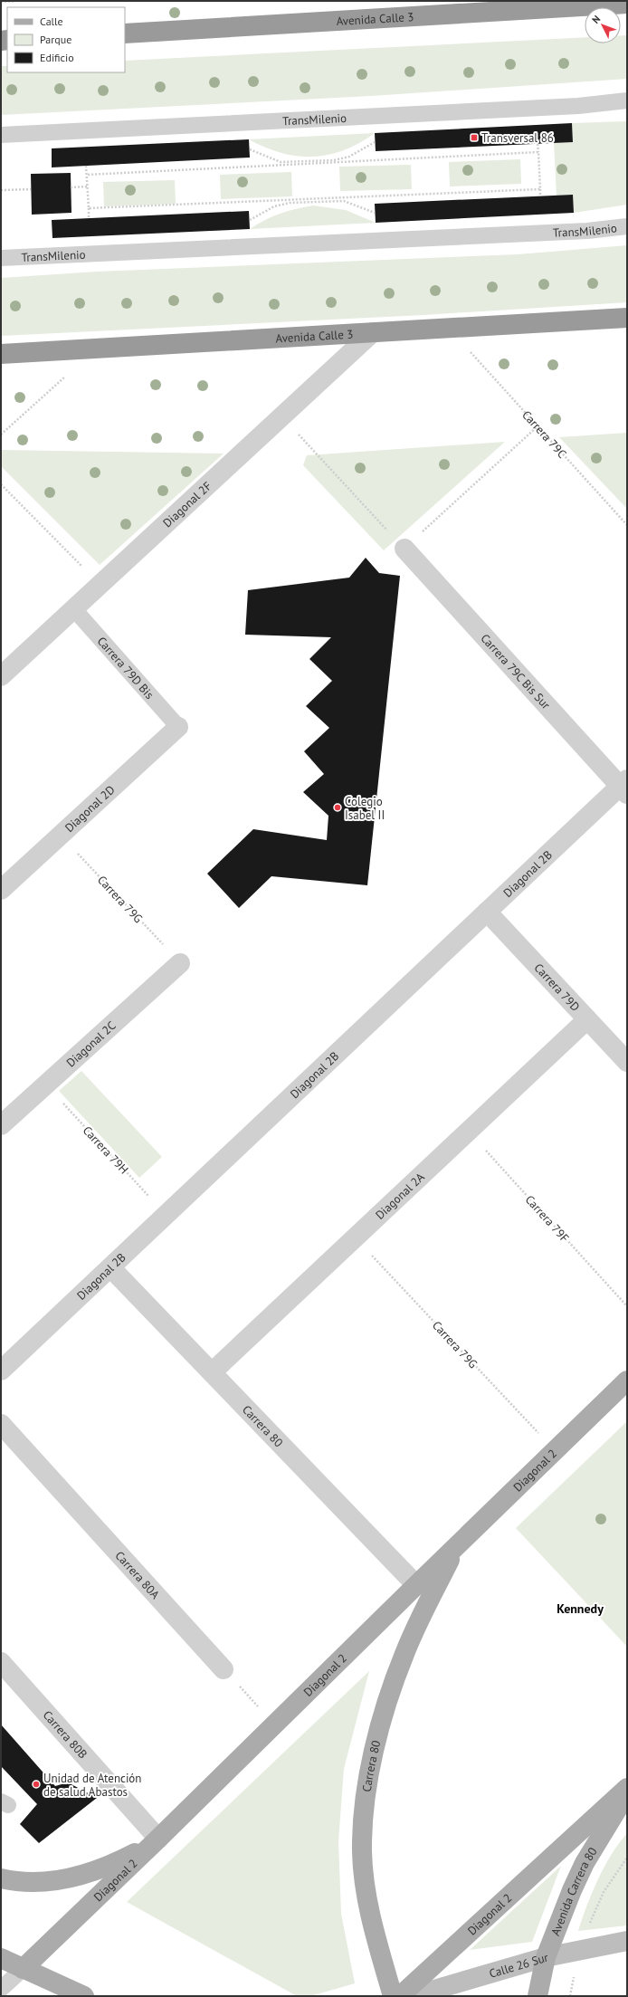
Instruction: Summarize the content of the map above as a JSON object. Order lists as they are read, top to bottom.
{
  "streets": {
    "highway": ["Avenida Calle 3"],
    "main road": [
      "Carrera 80",
      "Diagonal 2",
      "Avenida Carrera 80",
      "Calle 26 Sur"
    ],
    "street": [
      "Diagonal 2F",
      "Carrera 79C Bis Sur",
      "Diagonal 2D",
      "Diagonal 2B",
      "Carrera 79D",
      "Diagonal 2C",
      "Diagonal 2A",
      "Carrera 80A",
      "Carrera 80B"
    ],
    "lane": ["TransMilenio", "Carrera 79D Bis"],
    "path": [
      "Carrera 79C",
      "Carrera 79G",
      "Carrera 79H",
      "Carrera 79F"
    ]
  },
  "crossings": [
    ["Avenida Calle 3", "Diagonal 2F"],
    ["Diagonal 2F", "Carrera 79D Bis"],
    ["Carrera 79D Bis", "Diagonal 2D"],
    ["Carrera 79C Bis Sur", "Diagonal 2B"],
    ["Diagonal 2D", "Carrera 79G"],
    ["Diagonal 2B", "Carrera 79D"],
    ["Diagonal 2B", "Carrera 79H"],
    ["Diagonal 2B", "Carrera 80"],
    ["Carrera 79G", "Diagonal 2C"],
    ["Carrera 79G", "Diagonal 2A"],
    ["Carrera 79G", "Diagonal 2"],
    ["Carrera 79D", "Diagonal 2A"],
    ["Diagonal 2C", "Carrera 79H"],
    ["Diagonal 2A", "Carrera 79F"],
    ["Diagonal 2A", "Carrera 80"],
    ["Carrera 80", "Diagonal 2"],
    ["Diagonal 2", "Carrera 80B"],
    ["Avenida Carrera 80", "Calle 26 Sur"]
  ],
  "districts": ["Kennedy"],
  "places": {
    "transit": ["Transversal 86"],
    "other": ["Colegio Isabel II", "Unidad de Atención de salud Abastos"]
  },
  "legend": ["Calle", "Parque", "Edificio"],
  "north": "top left"
}
